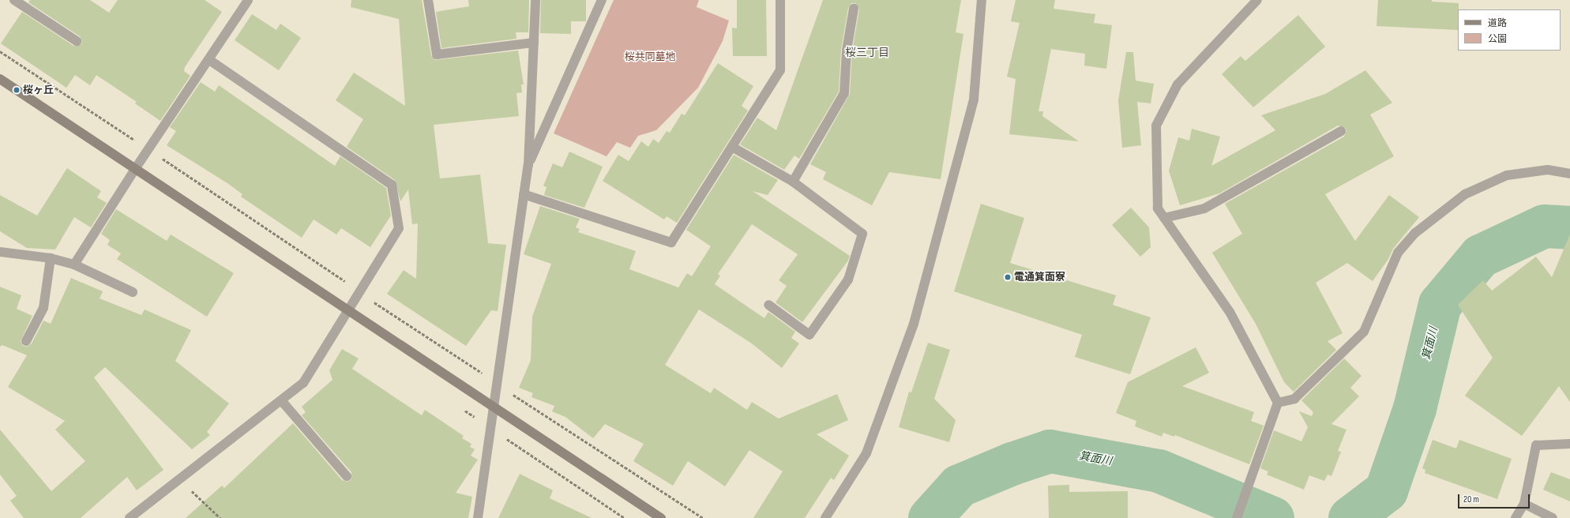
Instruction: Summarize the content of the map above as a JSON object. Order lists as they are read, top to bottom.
{
  "districts": ["桜三丁目"],
  "water": ["箕面川"],
  "parks": ["桜共同墓地"],
  "places": ["桜ヶ丘", "電通箕面寮"],
  "legend": ["道路", "公園"],
  "scale_bar": "20 m"
}
